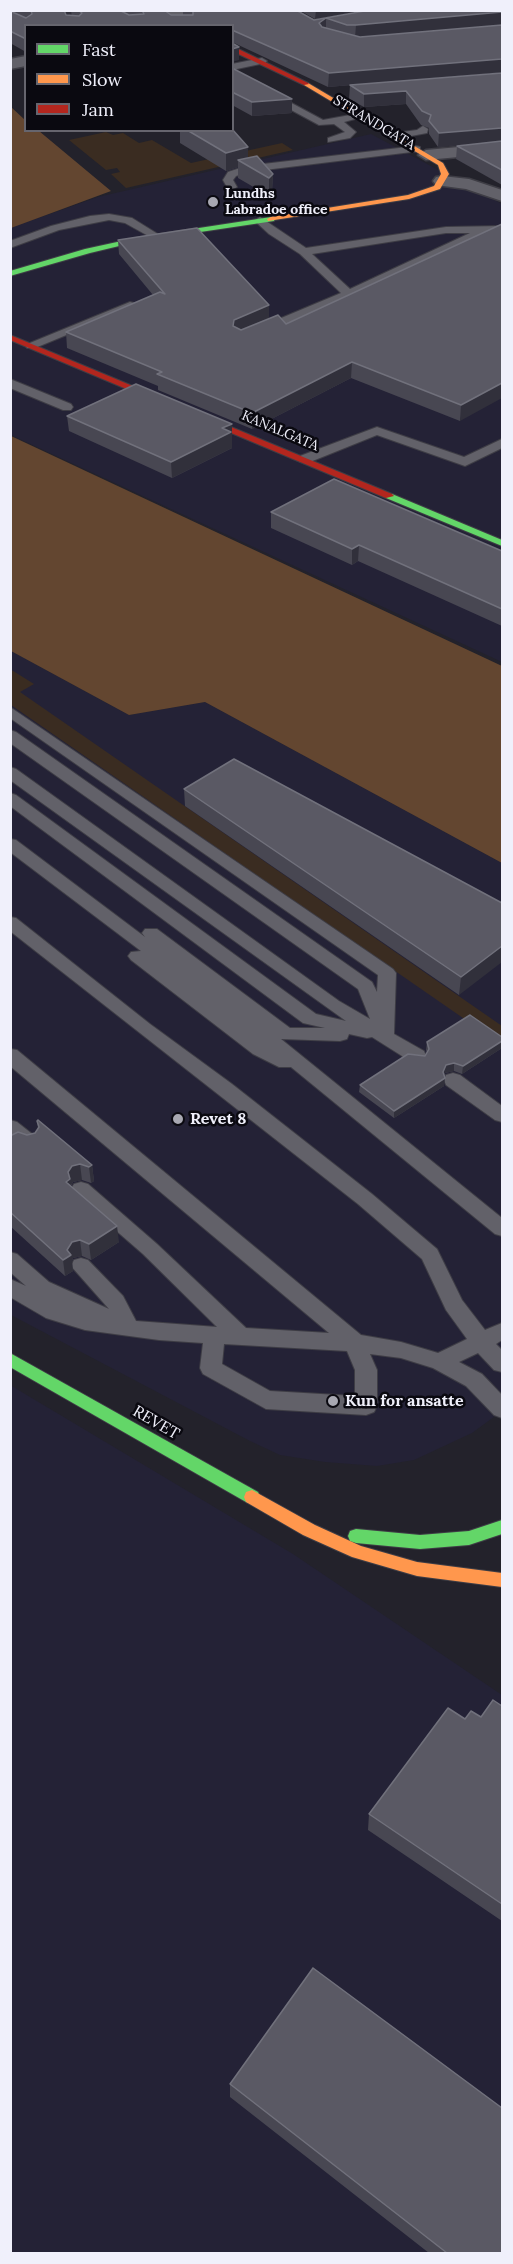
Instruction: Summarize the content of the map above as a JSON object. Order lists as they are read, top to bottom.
{
  "streets": {
    "main road": ["STRANDGATA", "KANALGATA", "REVET"]
  },
  "places": ["Lundhs Labradoe office", "Revet 8", "Kun for ansatte"],
  "legend": ["Fast", "Slow", "Jam"]
}
